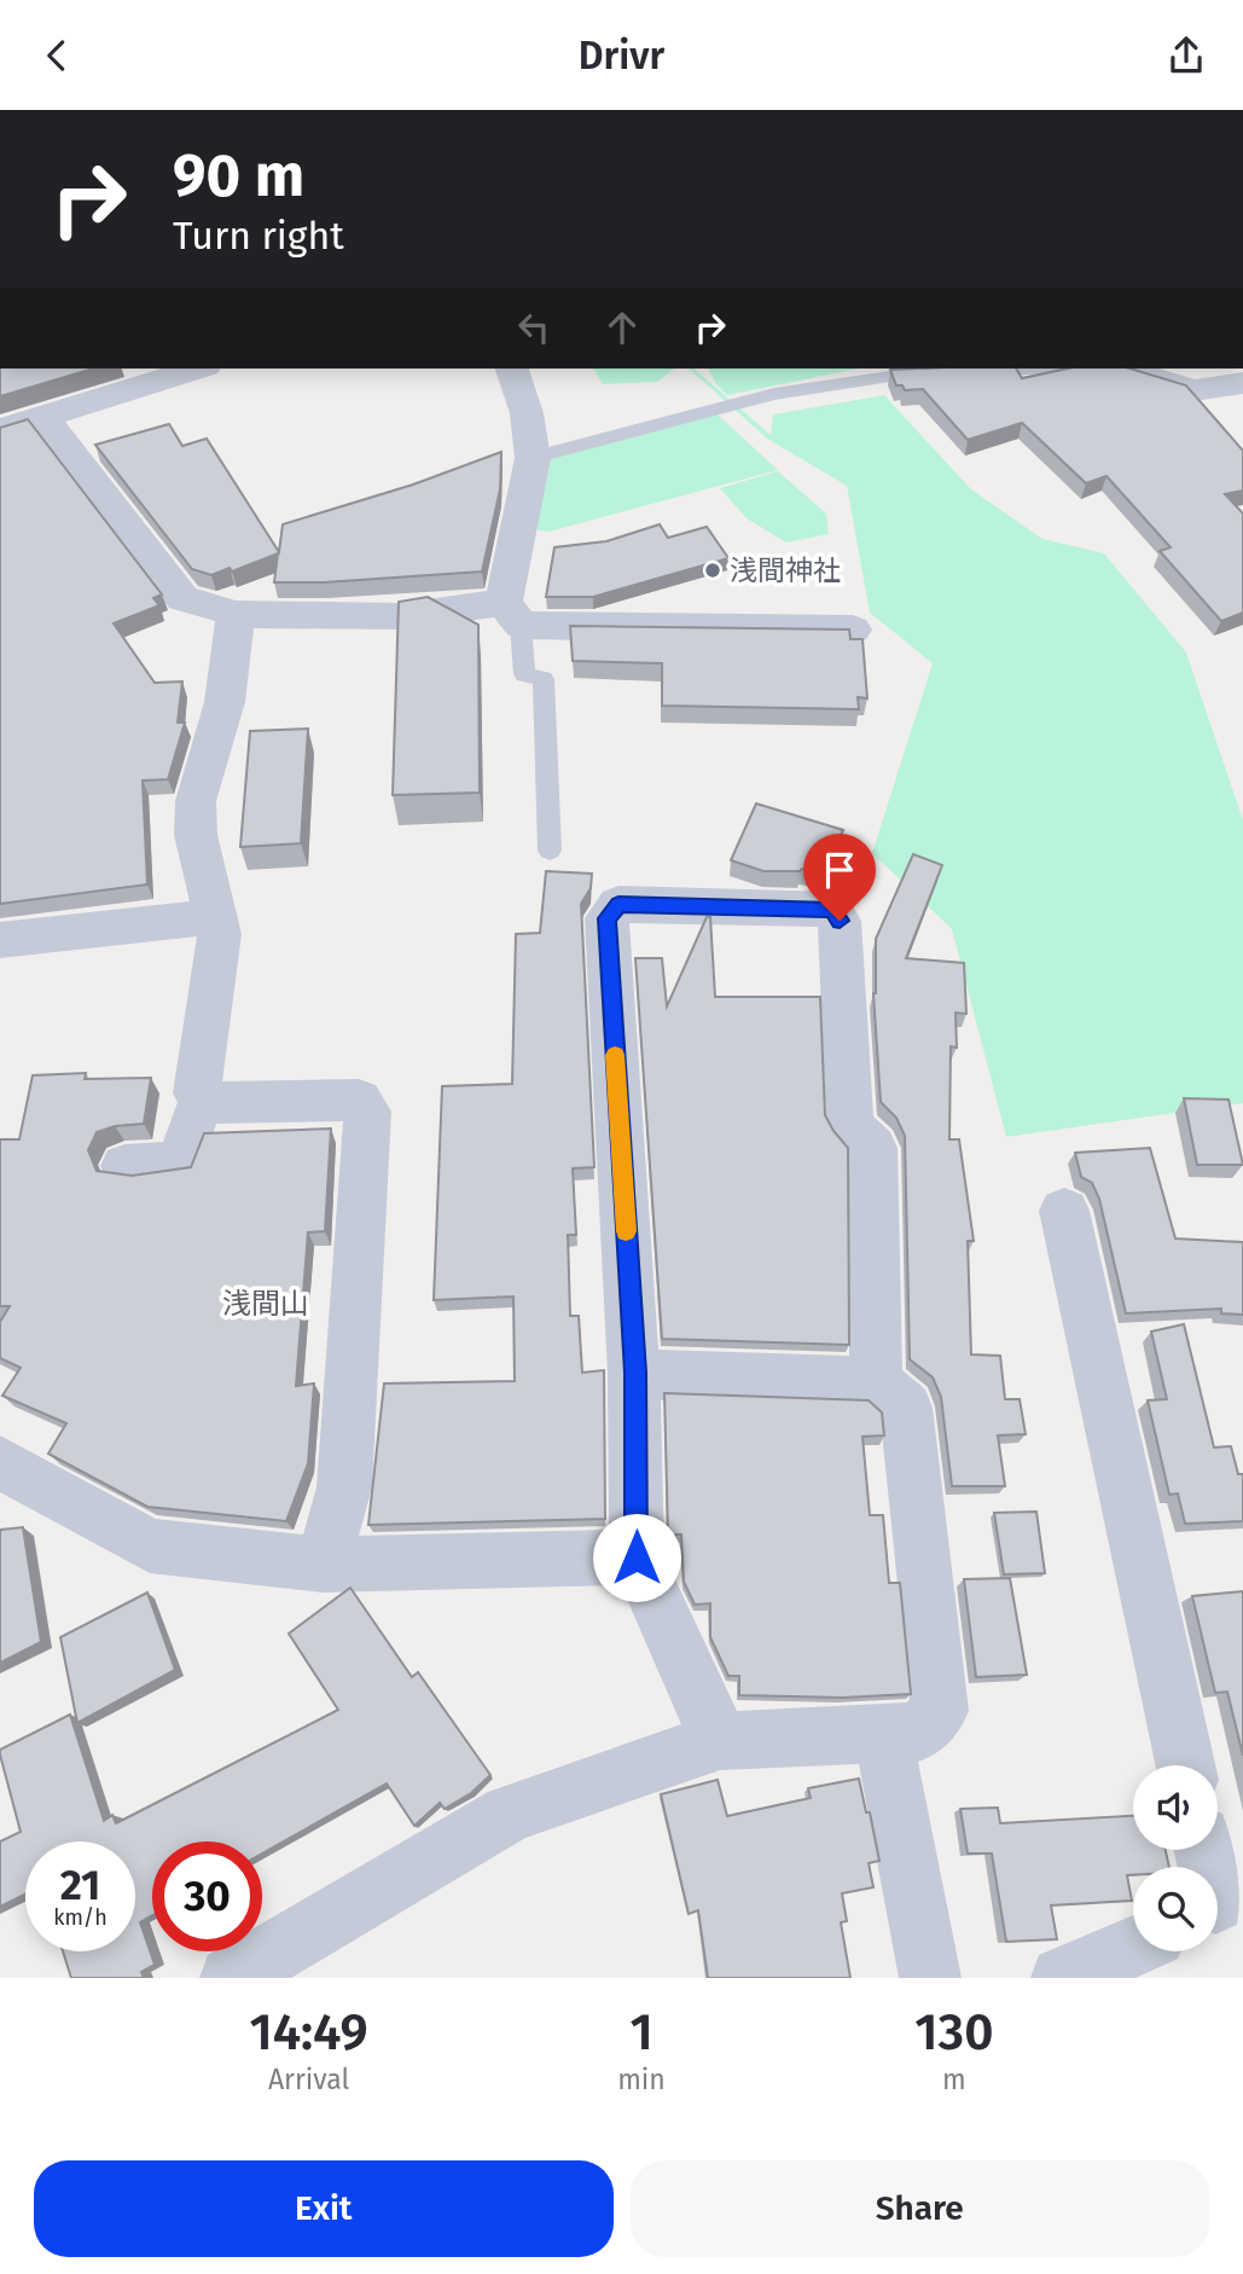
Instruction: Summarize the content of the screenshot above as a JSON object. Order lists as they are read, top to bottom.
{
  "districts": ["浅間山"],
  "places": ["浅間神社"],
  "page": {
    "header": "Drivr",
    "turn": ["90 m", "Turn right"],
    "speed": "21 km/h",
    "limit": "30",
    "eta": [
      "14:49",
      "Arrival",
      "1",
      "min",
      "130",
      "m"
    ],
    "buttons": ["Exit", "Share"]
  }
}
